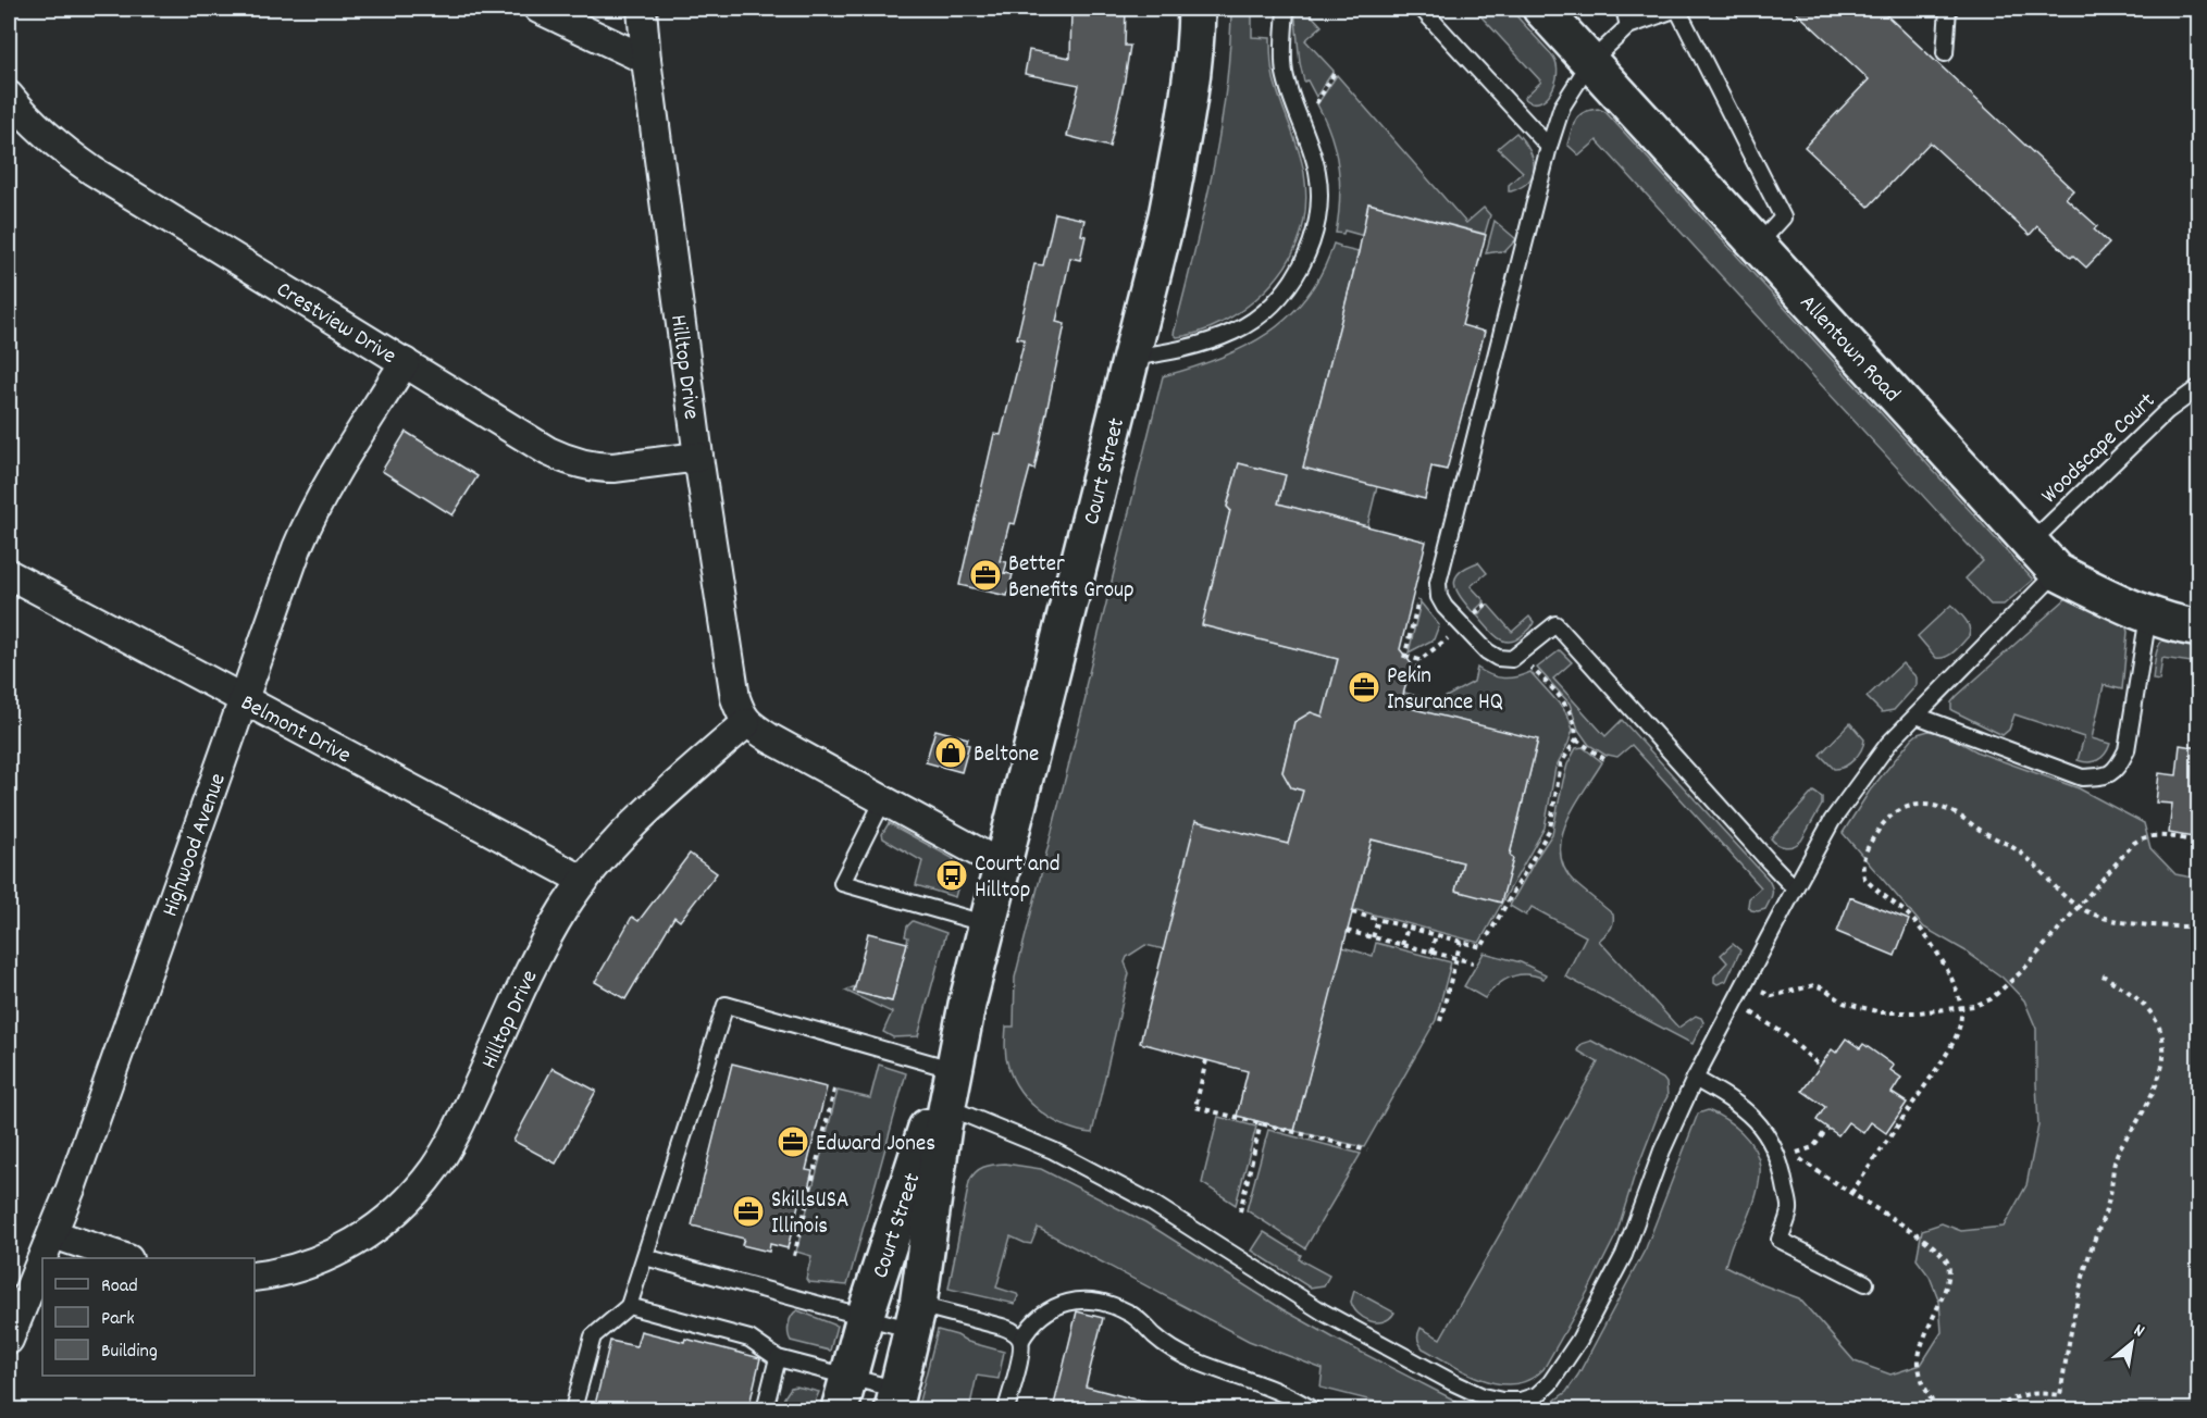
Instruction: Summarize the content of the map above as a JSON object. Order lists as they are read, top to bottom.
{
  "streets": {
    "main road": ["Allentown Road", "Court Street"],
    "street": [
      "Crestview Drive",
      "Hilltop Drive",
      "Belmont Drive",
      "Highwood Avenue"
    ],
    "lane": ["Woodscape Court"]
  },
  "crossings": [
    ["Crestview Drive", "Hilltop Drive"],
    ["Crestview Drive", "Highwood Avenue"],
    ["Allentown Road", "Woodscape Court"],
    ["Hilltop Drive", "Belmont Drive"],
    ["Belmont Drive", "Highwood Avenue"]
  ],
  "places": {
    "office": [
      "Better Benefits Group",
      "Pekin Insurance HQ",
      "Edward Jones",
      "SkillsUSA Illinois"
    ],
    "shop": ["Beltone"],
    "bus stop": ["Court and Hilltop"]
  },
  "legend": ["Road", "Park", "Building"],
  "north": "top right"
}
